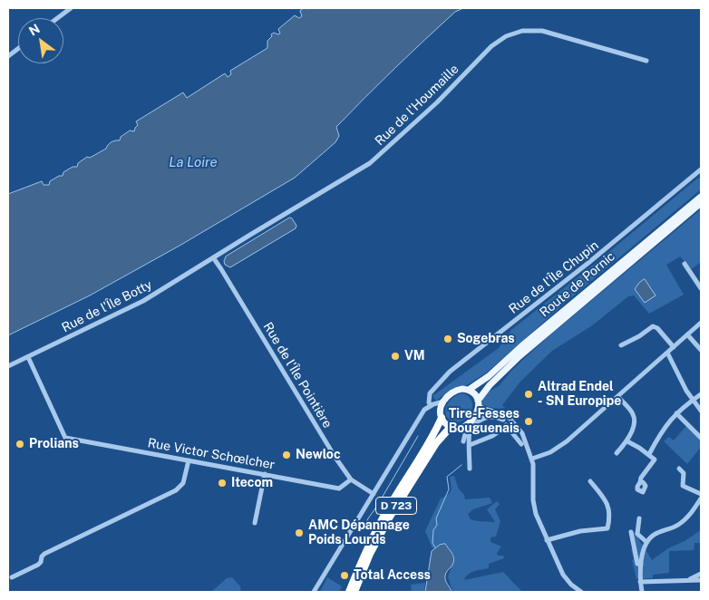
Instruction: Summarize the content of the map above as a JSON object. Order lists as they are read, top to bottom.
{
  "streets": {
    "highway": ["D 723"],
    "main road": ["Route de Pornic"],
    "street": [
      "Rue de l'Houmaille",
      "Rue de l'Île Chupin",
      "Rue de l'Île Botty",
      "Rue de l'Île Pointière",
      "Rue Victor Schœlcher"
    ]
  },
  "crossings": [
    ["Rue de l'Houmaille", "Rue de l'Île Botty"],
    ["Rue de l'Houmaille", "Rue de l'Île Pointière"],
    ["Route de Pornic", "D 723"],
    ["Rue de l'Île Botty", "Rue de l'Île Pointière"],
    ["Rue de l'Île Botty", "Rue Victor Schœlcher"],
    ["Rue de l'Île Pointière", "Rue Victor Schœlcher"]
  ],
  "water": ["La Loire"],
  "places": [
    "Sogebras",
    "VM",
    "Altrad Endel - SN Europipe",
    "Tire-Fesses Bouguenais",
    "Prolians",
    "Newloc",
    "Itecom",
    "AMC Dépannage Poids Lourds",
    "Total Access"
  ],
  "north": "top left"
}
